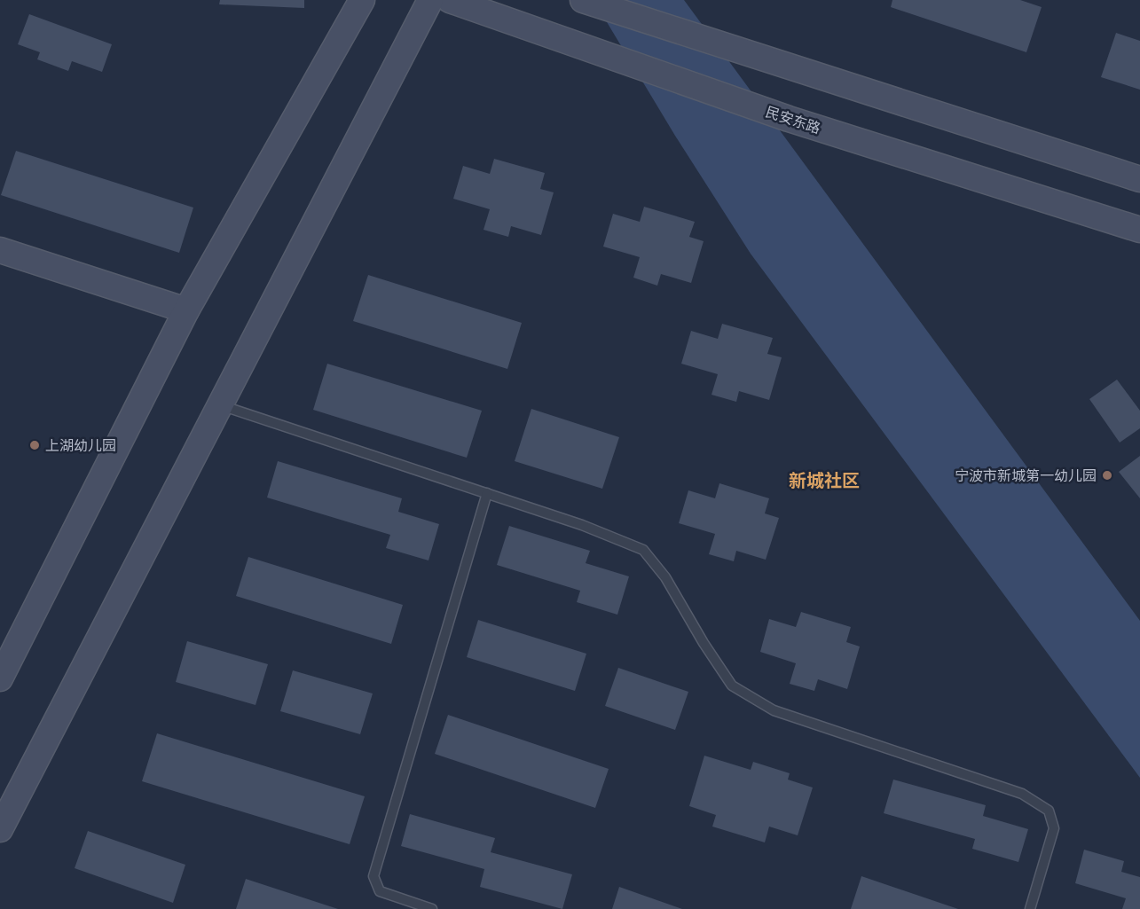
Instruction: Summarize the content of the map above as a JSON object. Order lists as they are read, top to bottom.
{
  "streets": {
    "main road": ["民安东路"]
  },
  "districts": ["新城社区"],
  "places": ["上湖幼儿园", "宁波市新城第一幼儿园"]
}
